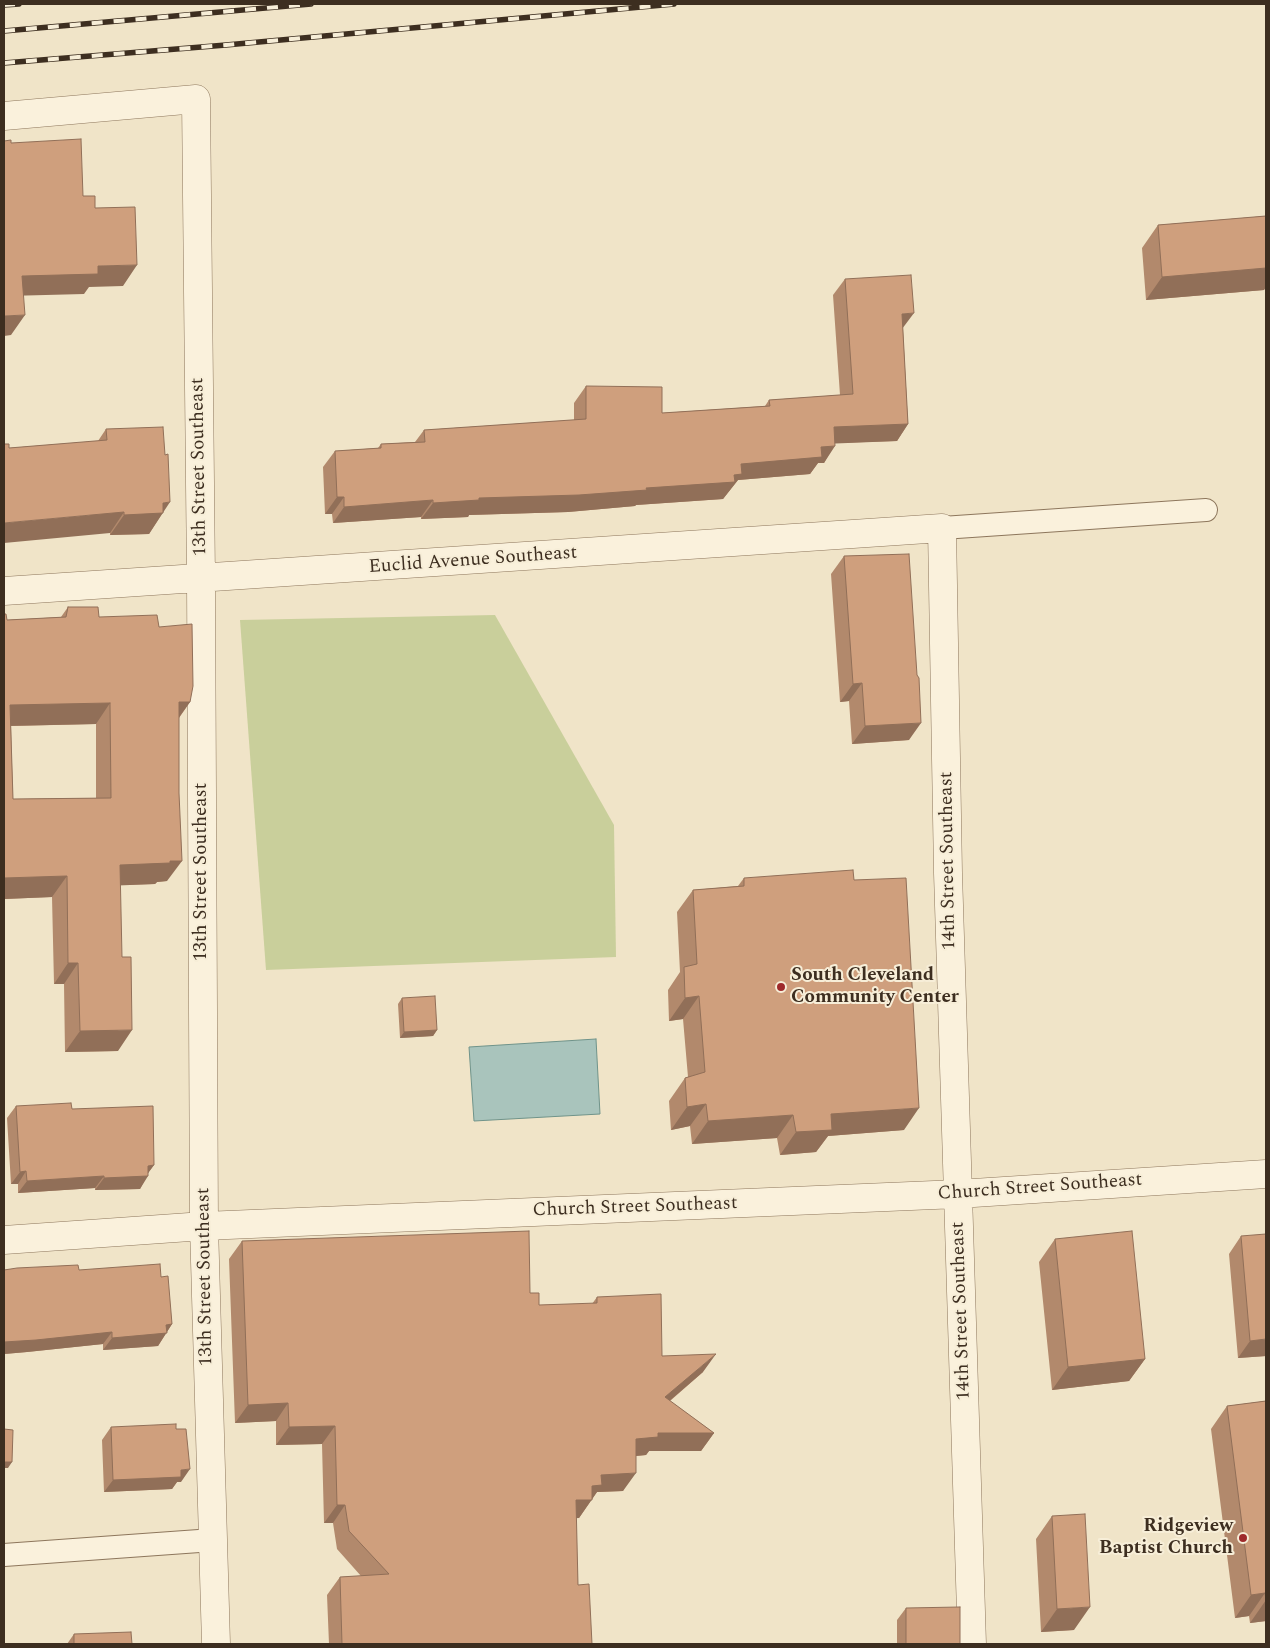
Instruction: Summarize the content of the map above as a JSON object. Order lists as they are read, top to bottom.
{
  "streets": {
    "street": [
      "13th Street Southeast",
      "Euclid Avenue Southeast",
      "14th Street Southeast",
      "Church Street Southeast"
    ]
  },
  "crossings": [
    ["13th Street Southeast", "Euclid Avenue Southeast"],
    ["13th Street Southeast", "Church Street Southeast"],
    ["Euclid Avenue Southeast", "14th Street Southeast"],
    ["14th Street Southeast", "Church Street Southeast"]
  ],
  "places": ["South Cleveland Community Center", "Ridgeview Baptist Church"]
}
